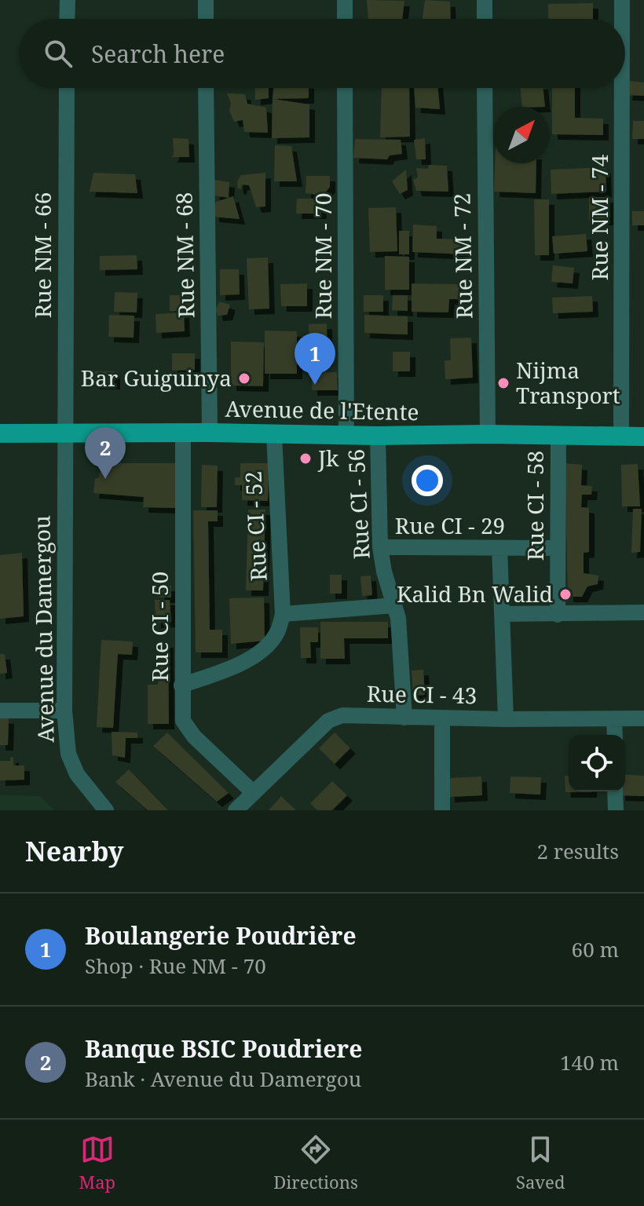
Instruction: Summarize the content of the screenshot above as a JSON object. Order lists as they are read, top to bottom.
{
  "streets": {
    "main road": ["Avenue de l'Etente"],
    "street": [
      "Rue NM - 74",
      "Rue NM - 66",
      "Rue NM - 68",
      "Rue NM - 70",
      "Rue NM - 72",
      "Rue CI - 56",
      "Rue CI - 58",
      "Rue CI - 52",
      "Rue CI - 29",
      "Rue CI - 50",
      "Avenue du Damergou",
      "Rue CI - 43"
    ]
  },
  "crossings": [
    ["Rue NM - 74", "Avenue de l'Etente"],
    ["Rue NM - 66", "Avenue de l'Etente"],
    ["Rue NM - 66", "Avenue du Damergou"],
    ["Rue NM - 68", "Avenue de l'Etente"],
    ["Rue NM - 70", "Avenue de l'Etente"],
    ["Rue NM - 72", "Avenue de l'Etente"],
    ["Avenue de l'Etente", "Rue CI - 56"],
    ["Avenue de l'Etente", "Rue CI - 58"],
    ["Avenue de l'Etente", "Rue CI - 52"],
    ["Avenue de l'Etente", "Rue CI - 50"],
    ["Avenue de l'Etente", "Avenue du Damergou"],
    ["Rue CI - 56", "Rue CI - 29"],
    ["Rue CI - 56", "Rue CI - 43"],
    ["Rue CI - 58", "Rue CI - 29"],
    ["Rue CI - 50", "Rue CI - 43"]
  ],
  "places": [
    "Bar Guiguinya",
    "Nijma Transport",
    "Jk",
    "Kalid Bn Walid"
  ],
  "north": "top right",
  "page": {
    "search": "Search here",
    "pins": ["1", "2"],
    "heading": ["Nearby", "2 results"],
    "list": [
      {
        "mark": "1",
        "name": "Boulangerie Poudrière",
        "note": "Shop · Rue NM - 70",
        "value": "60 m"
      },
      {
        "mark": "2",
        "name": "Banque BSIC Poudriere",
        "note": "Bank · Avenue du Damergou",
        "value": "140 m"
      }
    ],
    "nav": ["Map", "Directions", "Saved"]
  }
}
